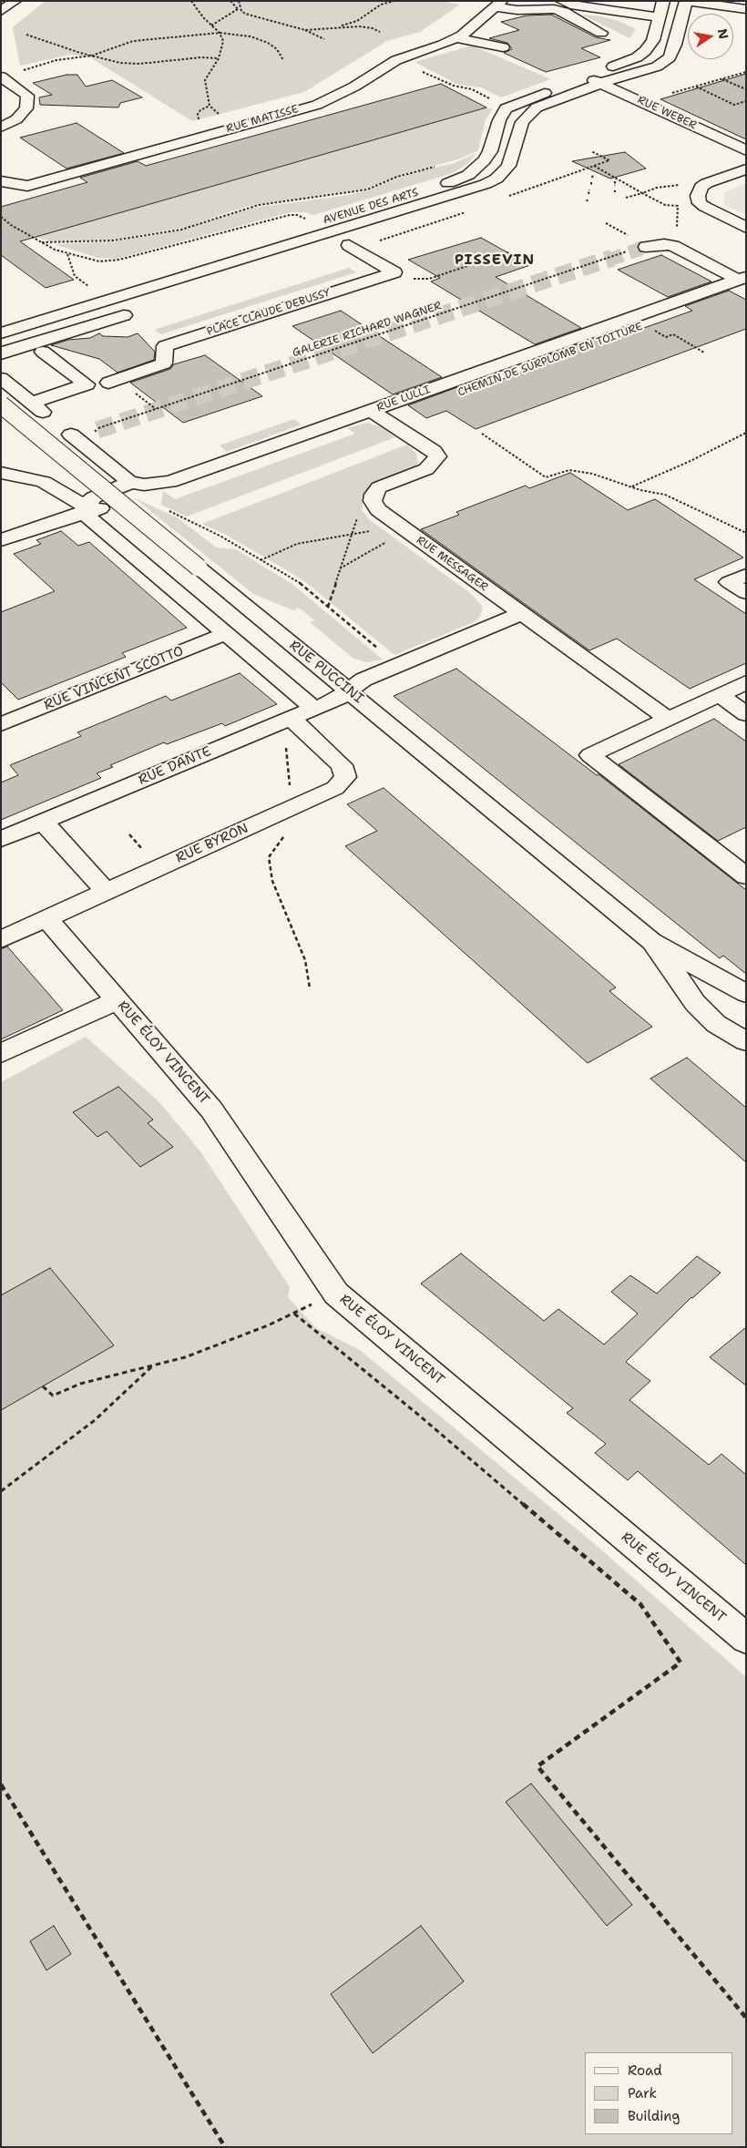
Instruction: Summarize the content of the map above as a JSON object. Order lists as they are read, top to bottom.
{
  "streets": {
    "street": [
      "RUE WEBER",
      "RUE MATISSE",
      "AVENUE DES ARTS",
      "PLACE CLAUDE DEBUSSY",
      "RUE LULLI",
      "RUE MESSAGER",
      "RUE PUCCINI",
      "RUE VINCENT SCOTTO",
      "RUE DANTE",
      "RUE BYRON",
      "RUE ÉLOY VINCENT"
    ],
    "path": ["GALERIE RICHARD WAGNER", "CHEMIN DE SURPLOMB EN TOITURE"]
  },
  "crossings": [
    ["RUE WEBER", "AVENUE DES ARTS"],
    ["RUE MESSAGER", "RUE DANTE"],
    ["RUE PUCCINI", "RUE DANTE"],
    ["RUE DANTE", "RUE BYRON"],
    ["RUE BYRON", "RUE ÉLOY VINCENT"]
  ],
  "districts": ["PISSEVIN"],
  "legend": ["Road", "Park", "Building"],
  "north": "right"
}
